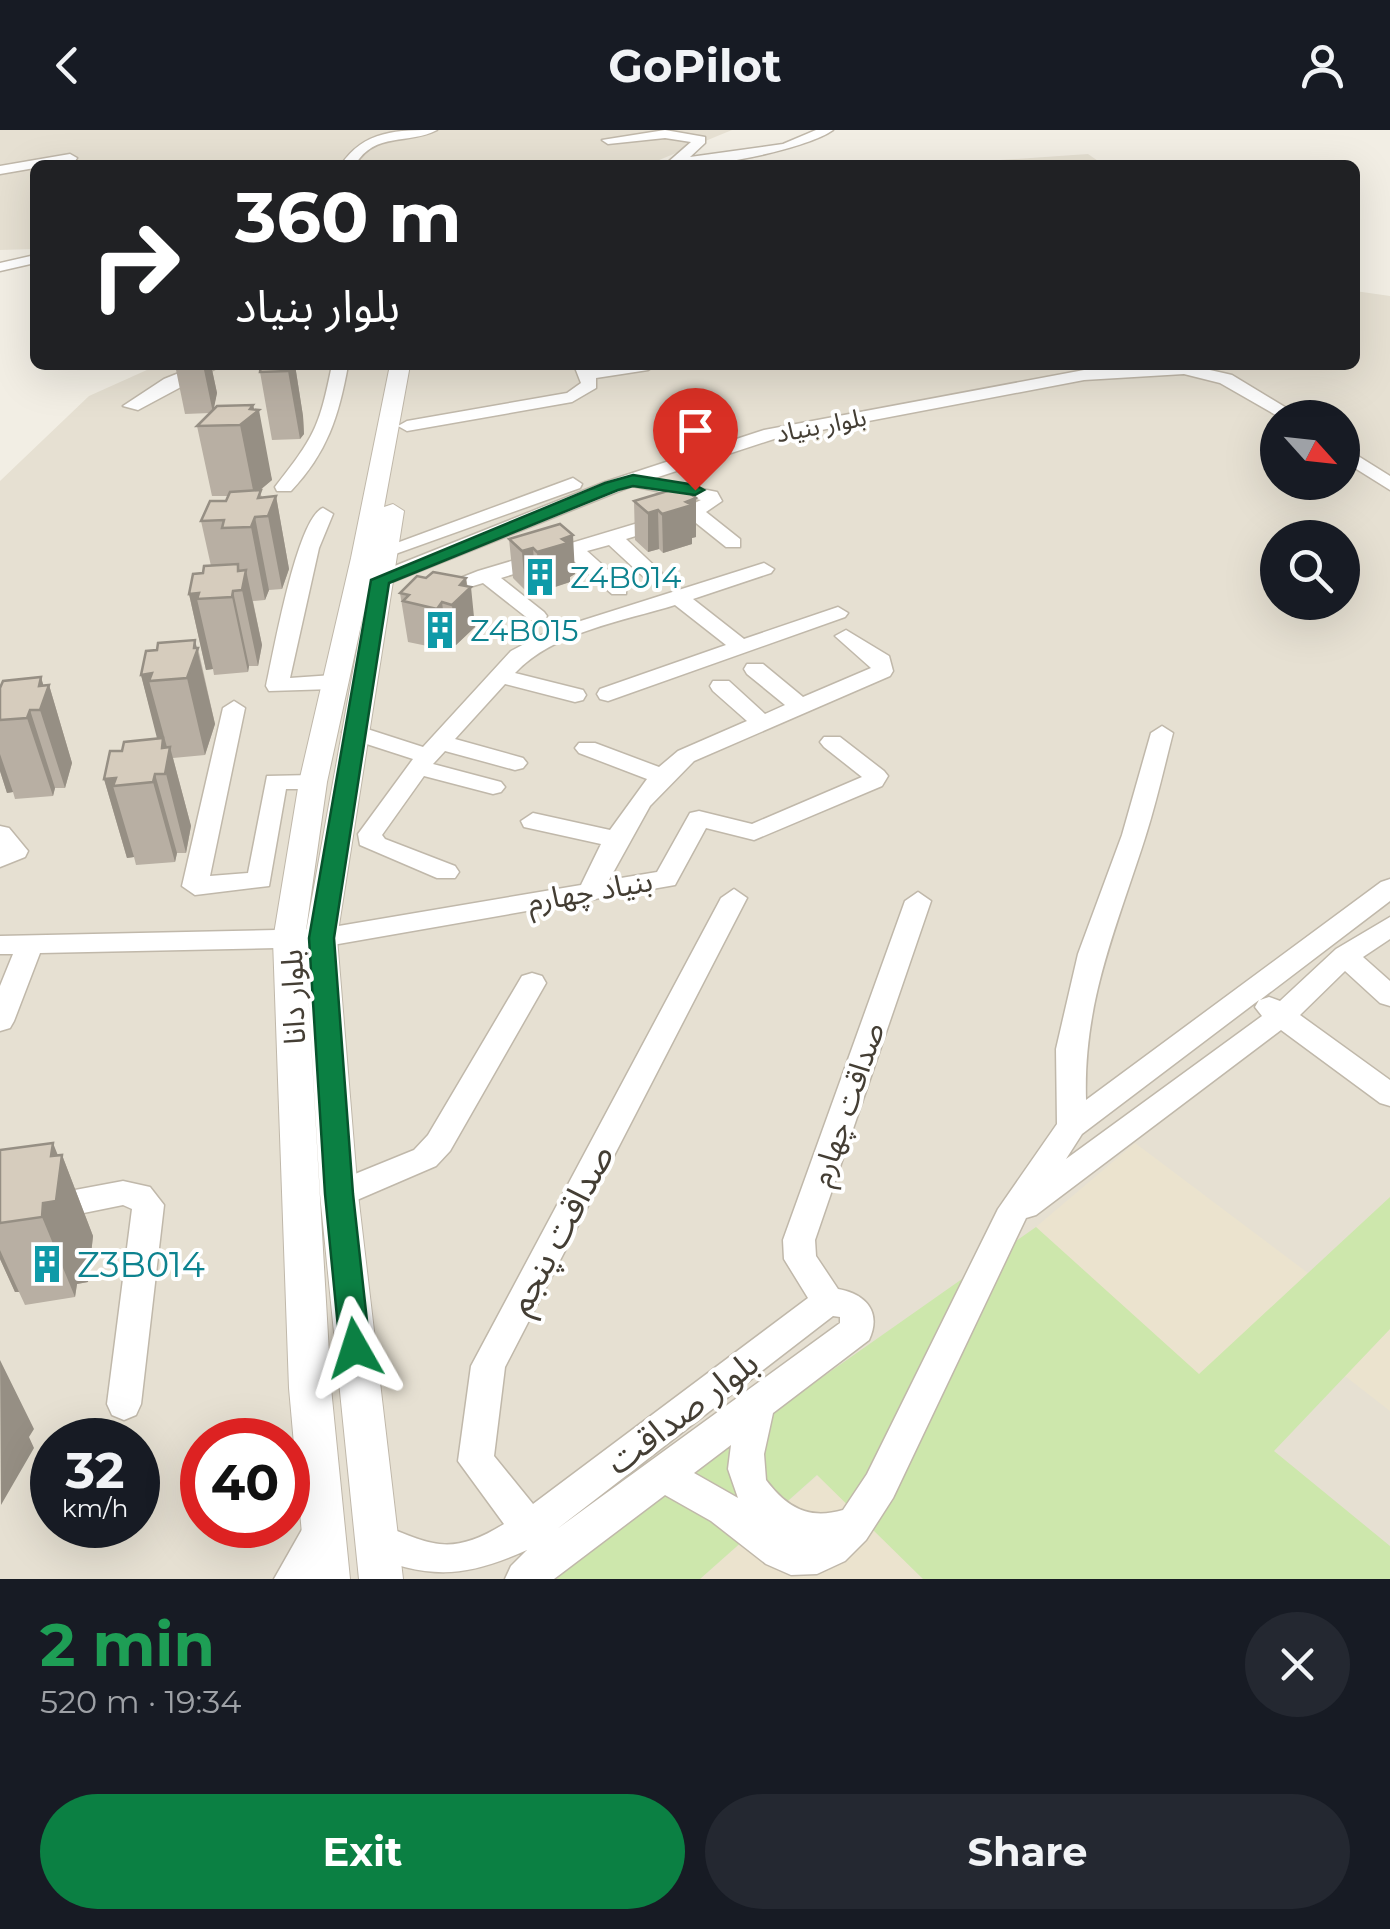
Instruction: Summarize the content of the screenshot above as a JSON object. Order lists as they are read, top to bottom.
{
  "streets": {
    "street": [
      "بلوار بنیاد",
      "بنیاد چهارم",
      "بلوار دانا",
      "صداقت چهارم",
      "صداقت پنجم",
      "بلوار صداقت"
    ]
  },
  "crossings": [
    ["بلوار بنیاد", "بلوار دانا"],
    ["بنیاد چهارم", "بلوار دانا"],
    ["بلوار دانا", "بلوار صداقت"],
    ["صداقت چهارم", "بلوار صداقت"],
    ["صداقت پنجم", "بلوار صداقت"]
  ],
  "places": {
    "building": ["Z4B014", "Z4B015", "Z3B014"]
  },
  "north": "bottom right",
  "page": {
    "header": "GoPilot",
    "turn": ["360 m", "بلوار بنیاد"],
    "speed": "32 km/h",
    "limit": "40",
    "heading": ["2 min", "520 m · 19:34"],
    "buttons": ["Exit", "Share"]
  }
}
